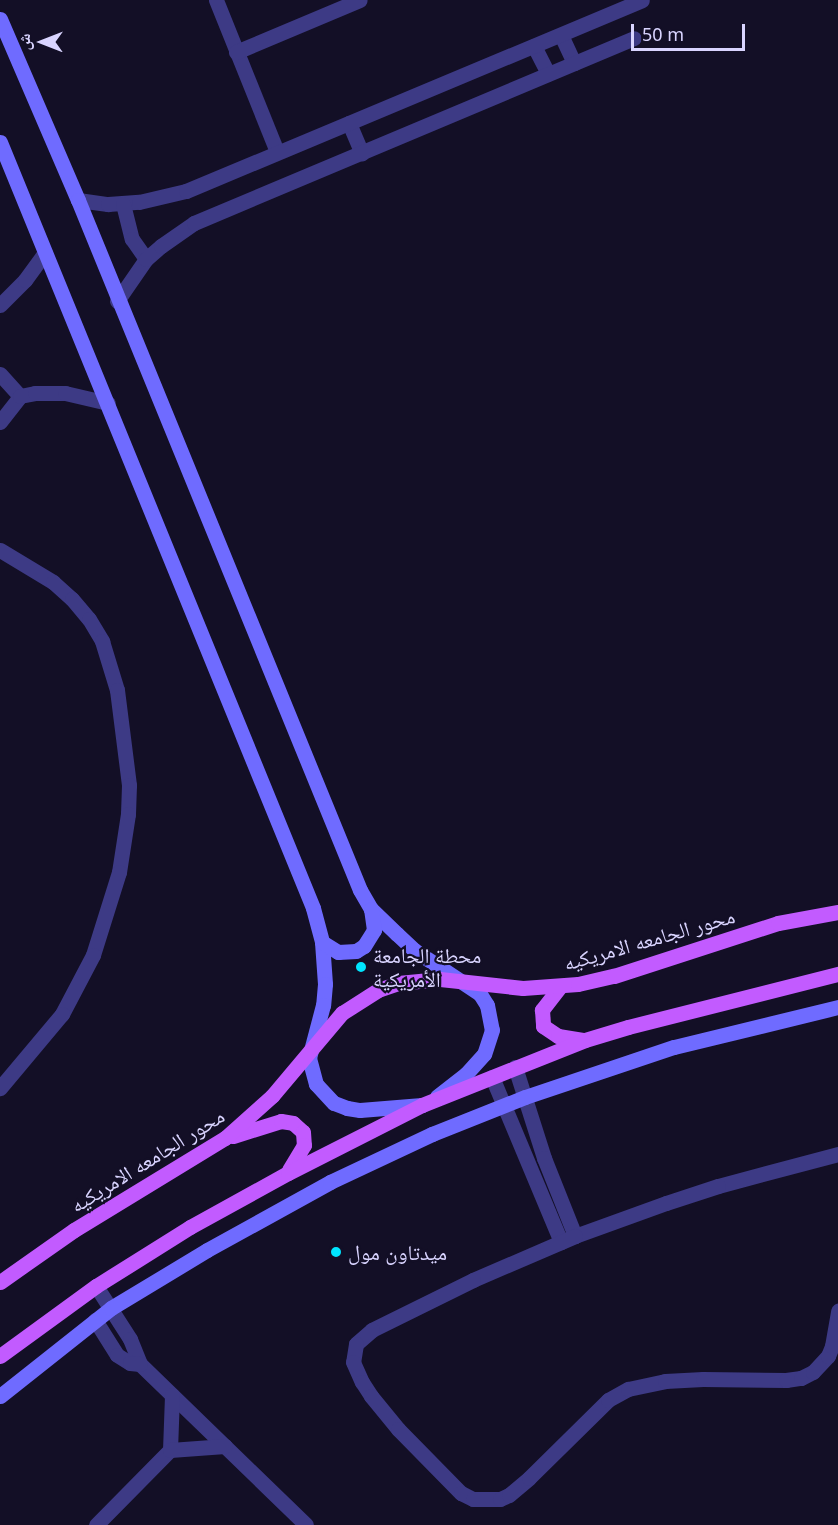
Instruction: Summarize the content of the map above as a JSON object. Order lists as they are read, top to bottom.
{
  "streets": {
    "main road": ["محور الجامعه الامريكيه"]
  },
  "places": ["محطة الجامعة الأمريكية", "ميدتاون مول"],
  "scale_bar": "50 m",
  "north": "left"
}
